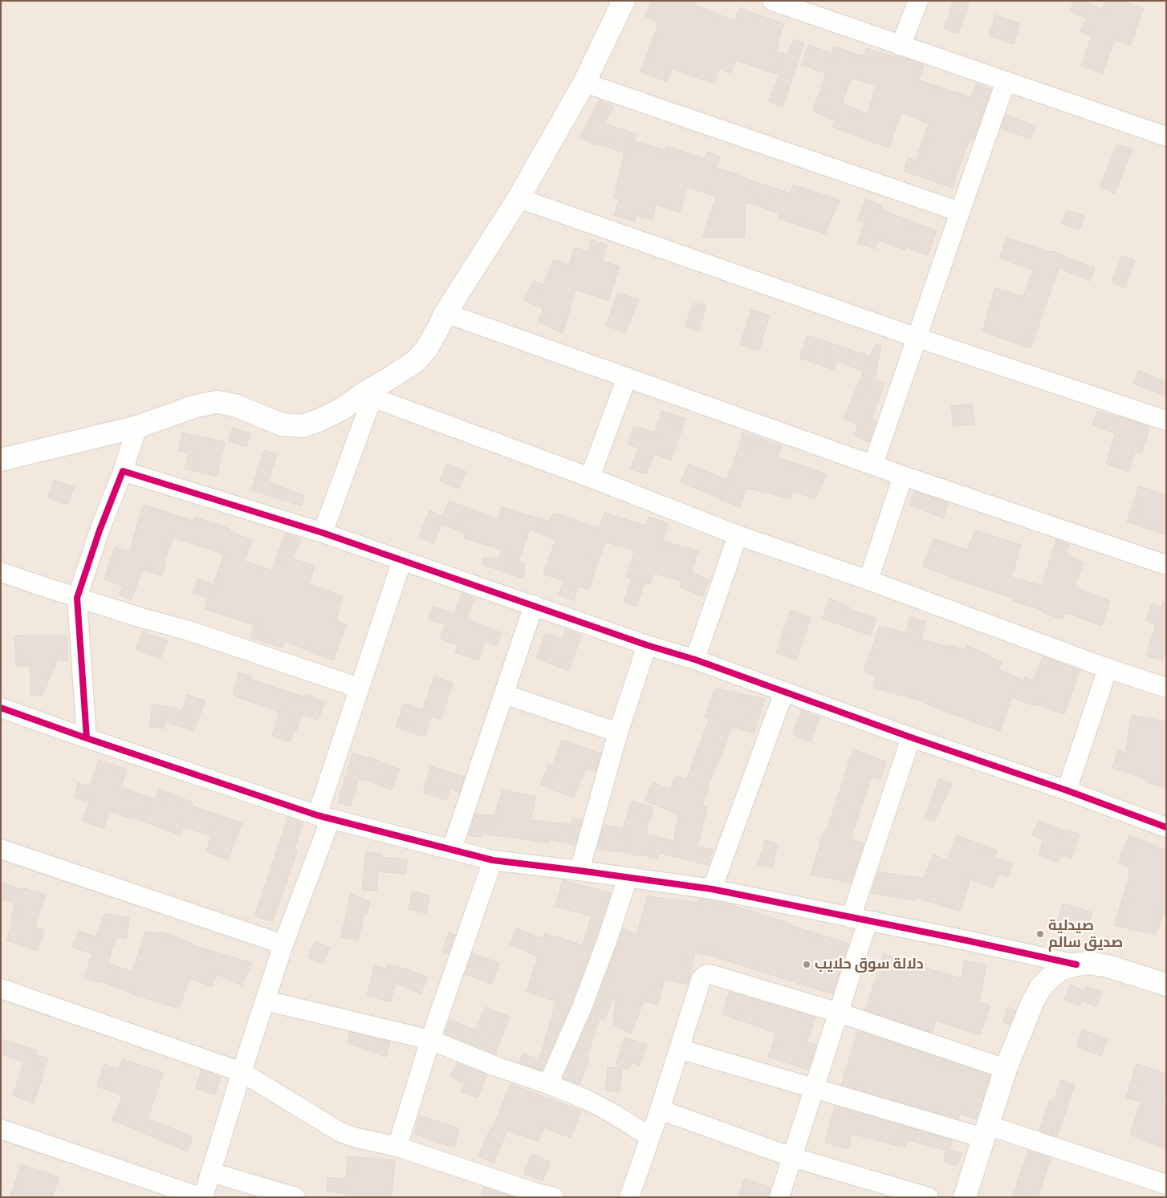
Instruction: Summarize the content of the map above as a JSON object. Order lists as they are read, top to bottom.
{
  "places": ["صيدلية صديق سالم", "دلالة سوق حلايب"]
}
